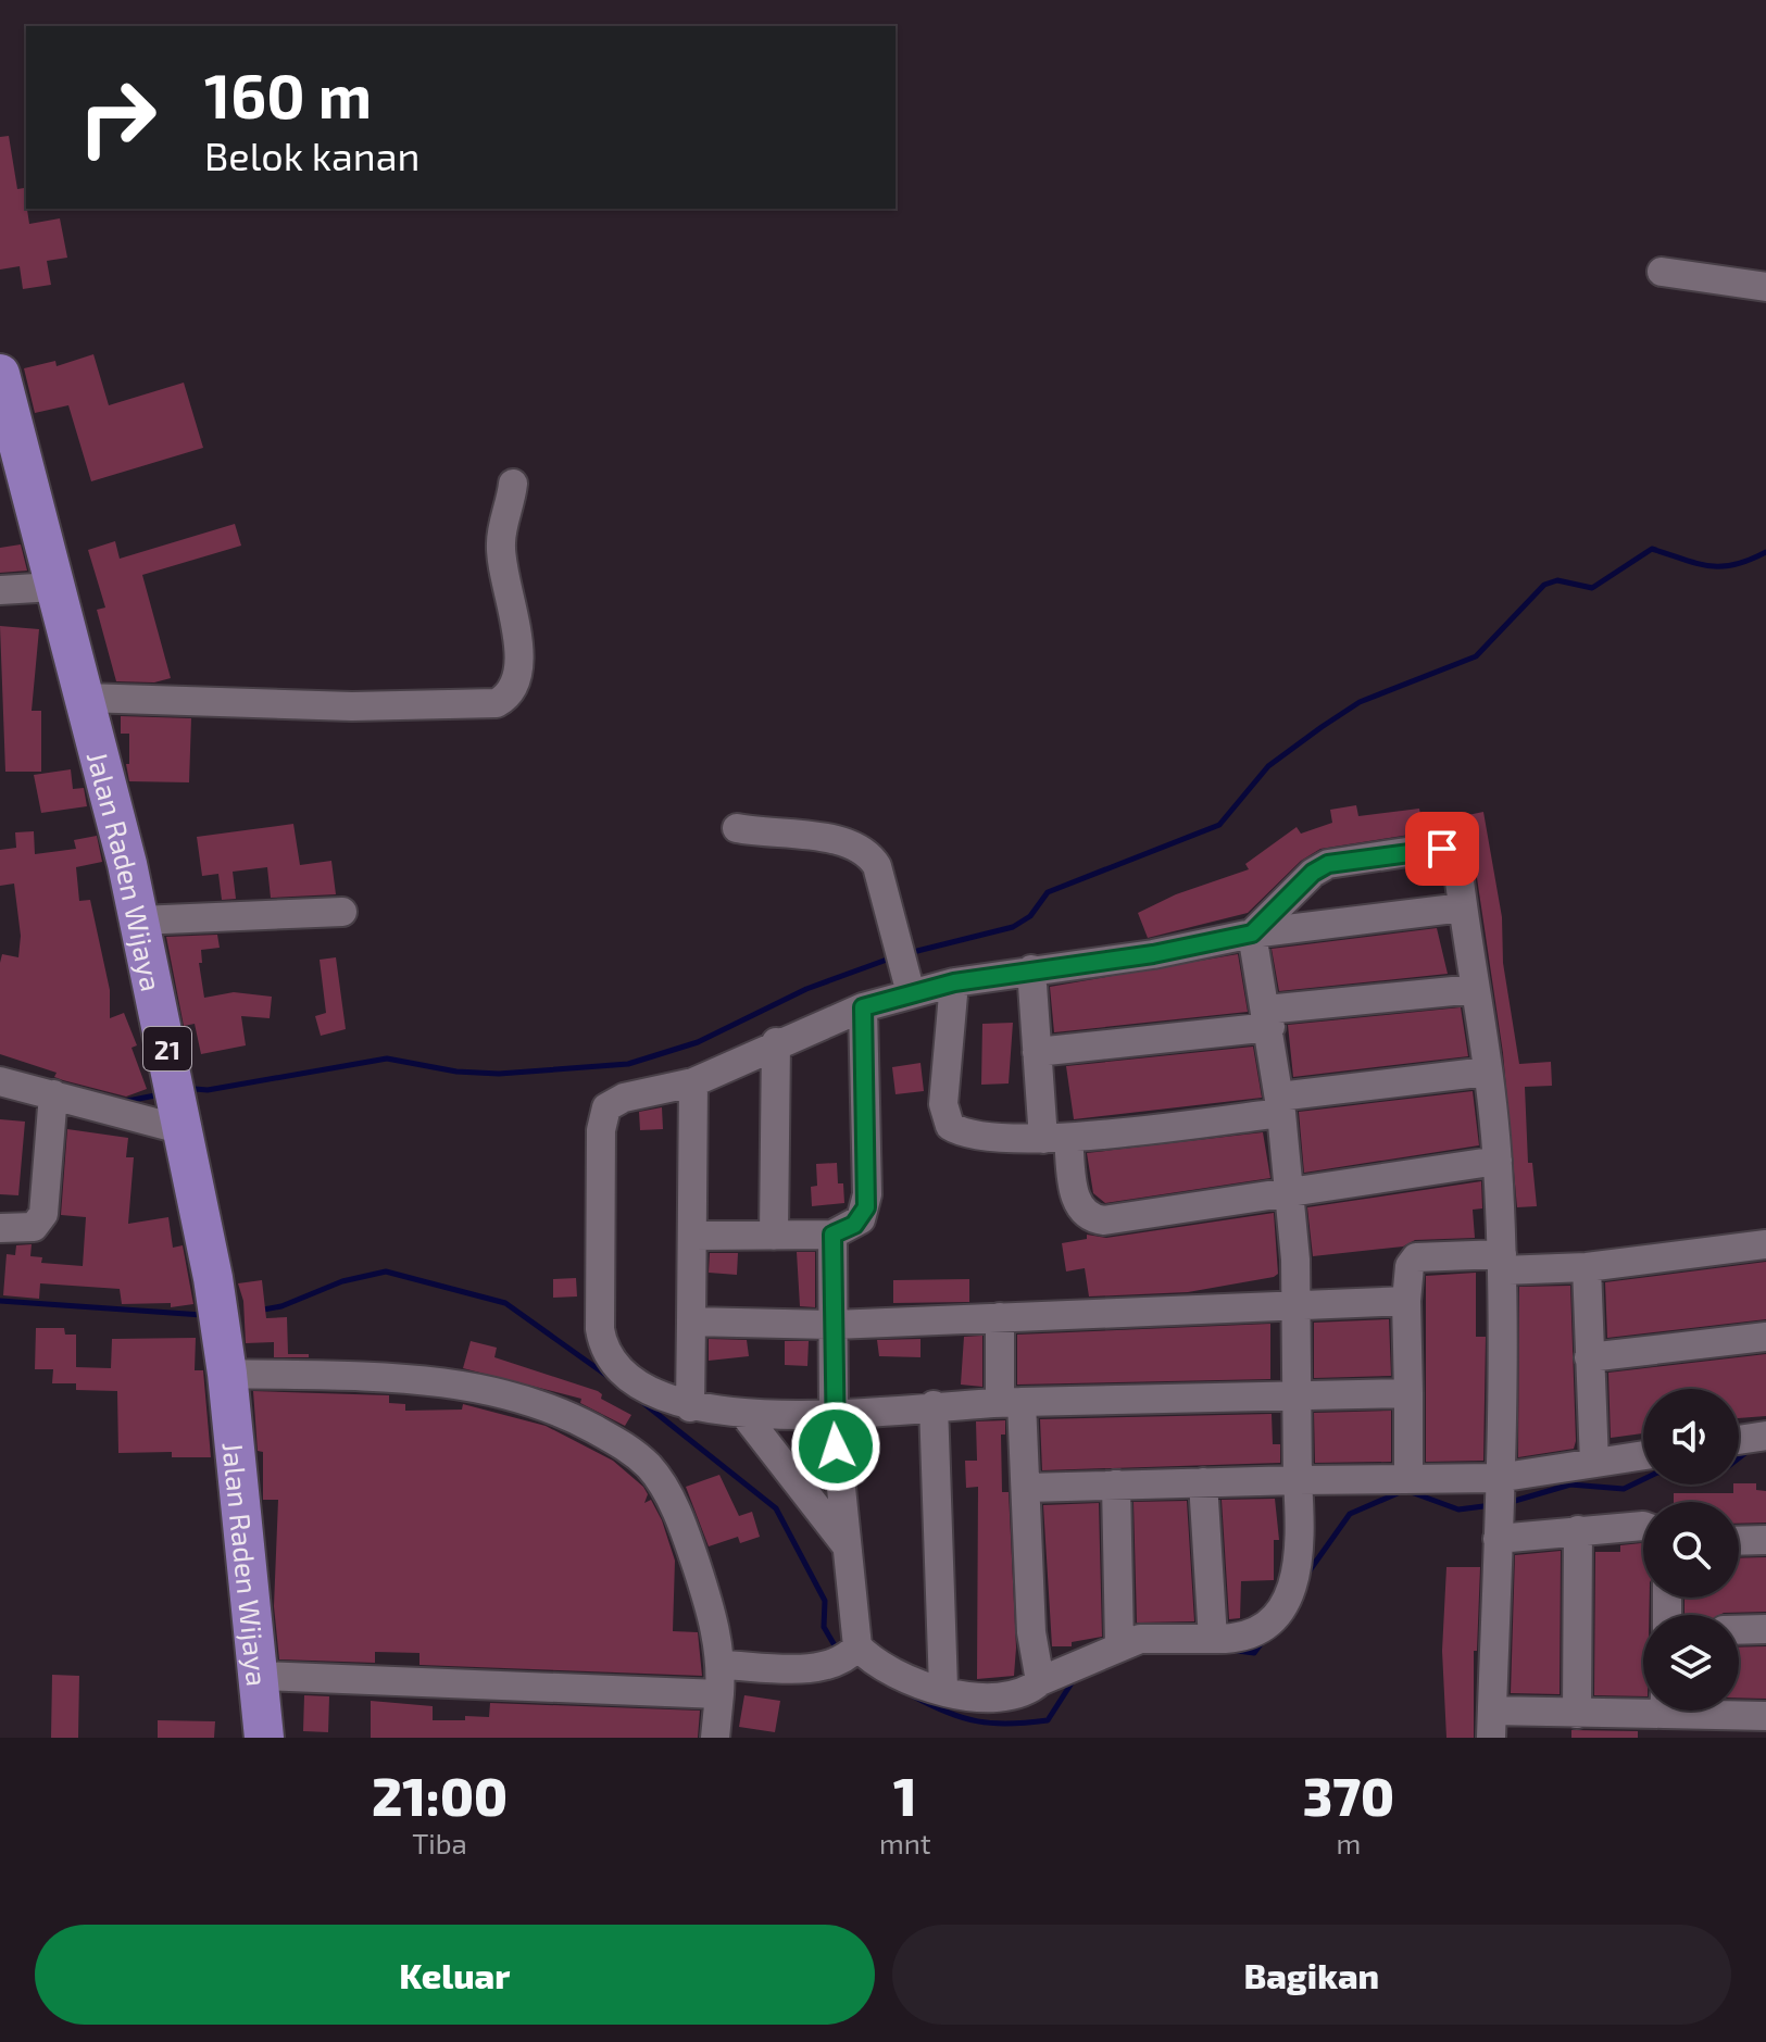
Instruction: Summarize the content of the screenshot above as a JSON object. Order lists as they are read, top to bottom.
{
  "streets": {
    "highway": ["Jalan Raden Wijaya", "21"]
  },
  "page": {
    "turn": ["160 m", "Belok kanan"],
    "eta": [
      "21:00",
      "Tiba",
      "1",
      "mnt",
      "370",
      "m"
    ],
    "buttons": ["Keluar", "Bagikan"]
  }
}
